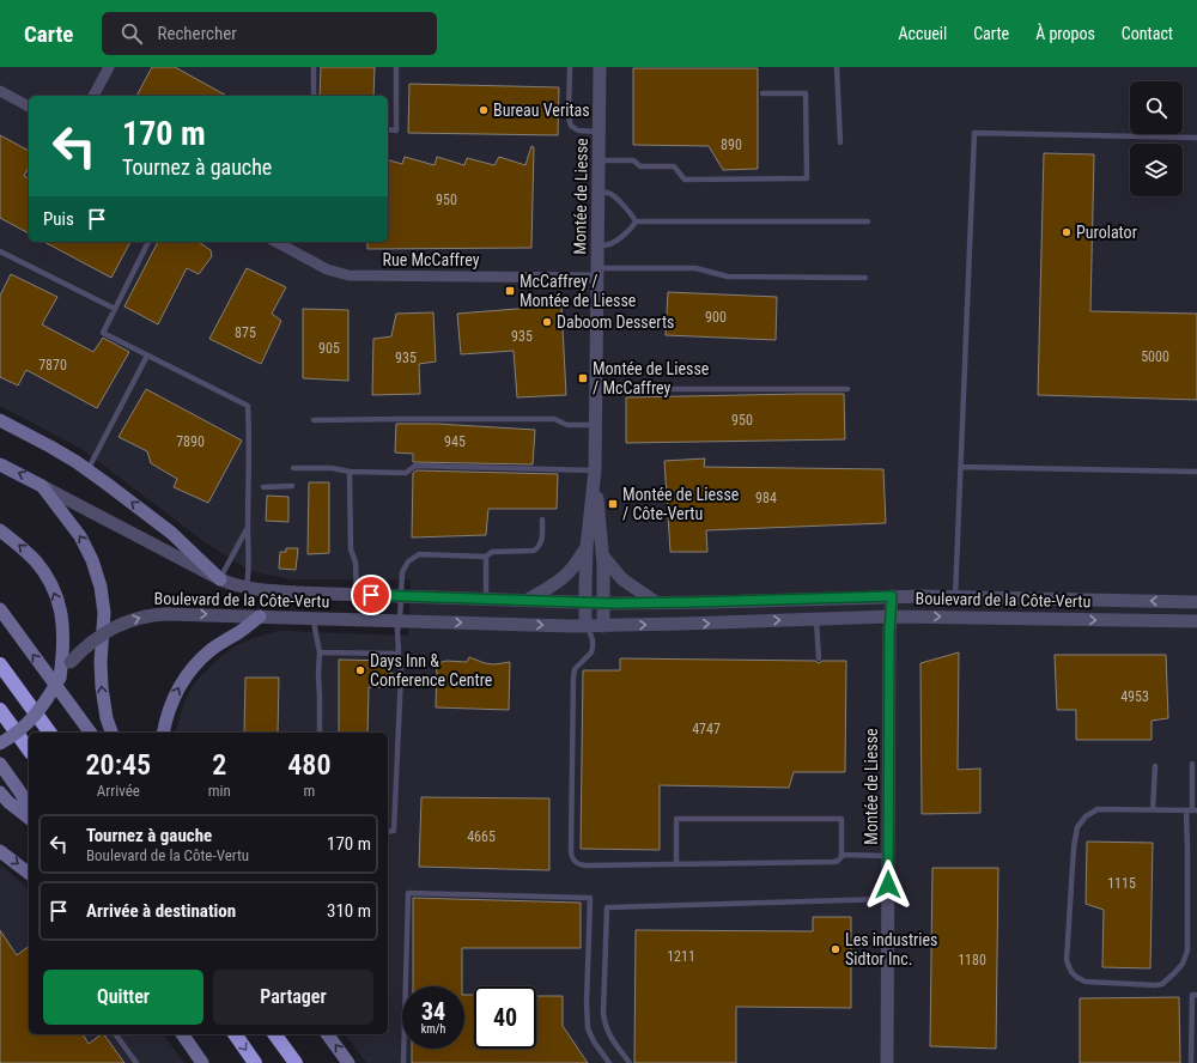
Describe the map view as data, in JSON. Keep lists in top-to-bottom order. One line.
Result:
{"streets":{"main road":["Boulevard de la Côte-Vertu"],"street":["Montée de Liesse","Rue McCaffrey"]},"crossings":[["Montée de Liesse","Rue McCaffrey"],["Montée de Liesse","Boulevard de la Côte-Vertu"]],"places":{"other":["Bureau Veritas","Purolator","Daboom Desserts","Days Inn & Conference Centre","Les industries Sidtor Inc."],"transit":["McCaffrey / Montée de Liesse","Montée de Liesse / McCaffrey","Montée de Liesse / Côte-Vertu"]},"house_numbers":["890","950","900","875","935","905","5000","935","7870","950","7890","945","984","4953","4747","4665","1115","1211","1180"],"page":{"header":"Carte","search":"Rechercher","nav":["Accueil","Carte","À propos","Contact"],"turn":["170 m","Tournez à gauche"],"then":"Puis","eta":["20:45","Arrivée","2","min","480","m"],"list":[{"name":"Tournez à gauche","note":"Boulevard de la Côte-Vertu","value":"170 m"},{"name":"Arrivée à destination","value":"310 m"}],"buttons":["Quitter","Partager"],"speed":"34 km/h","limit":"40"}}
